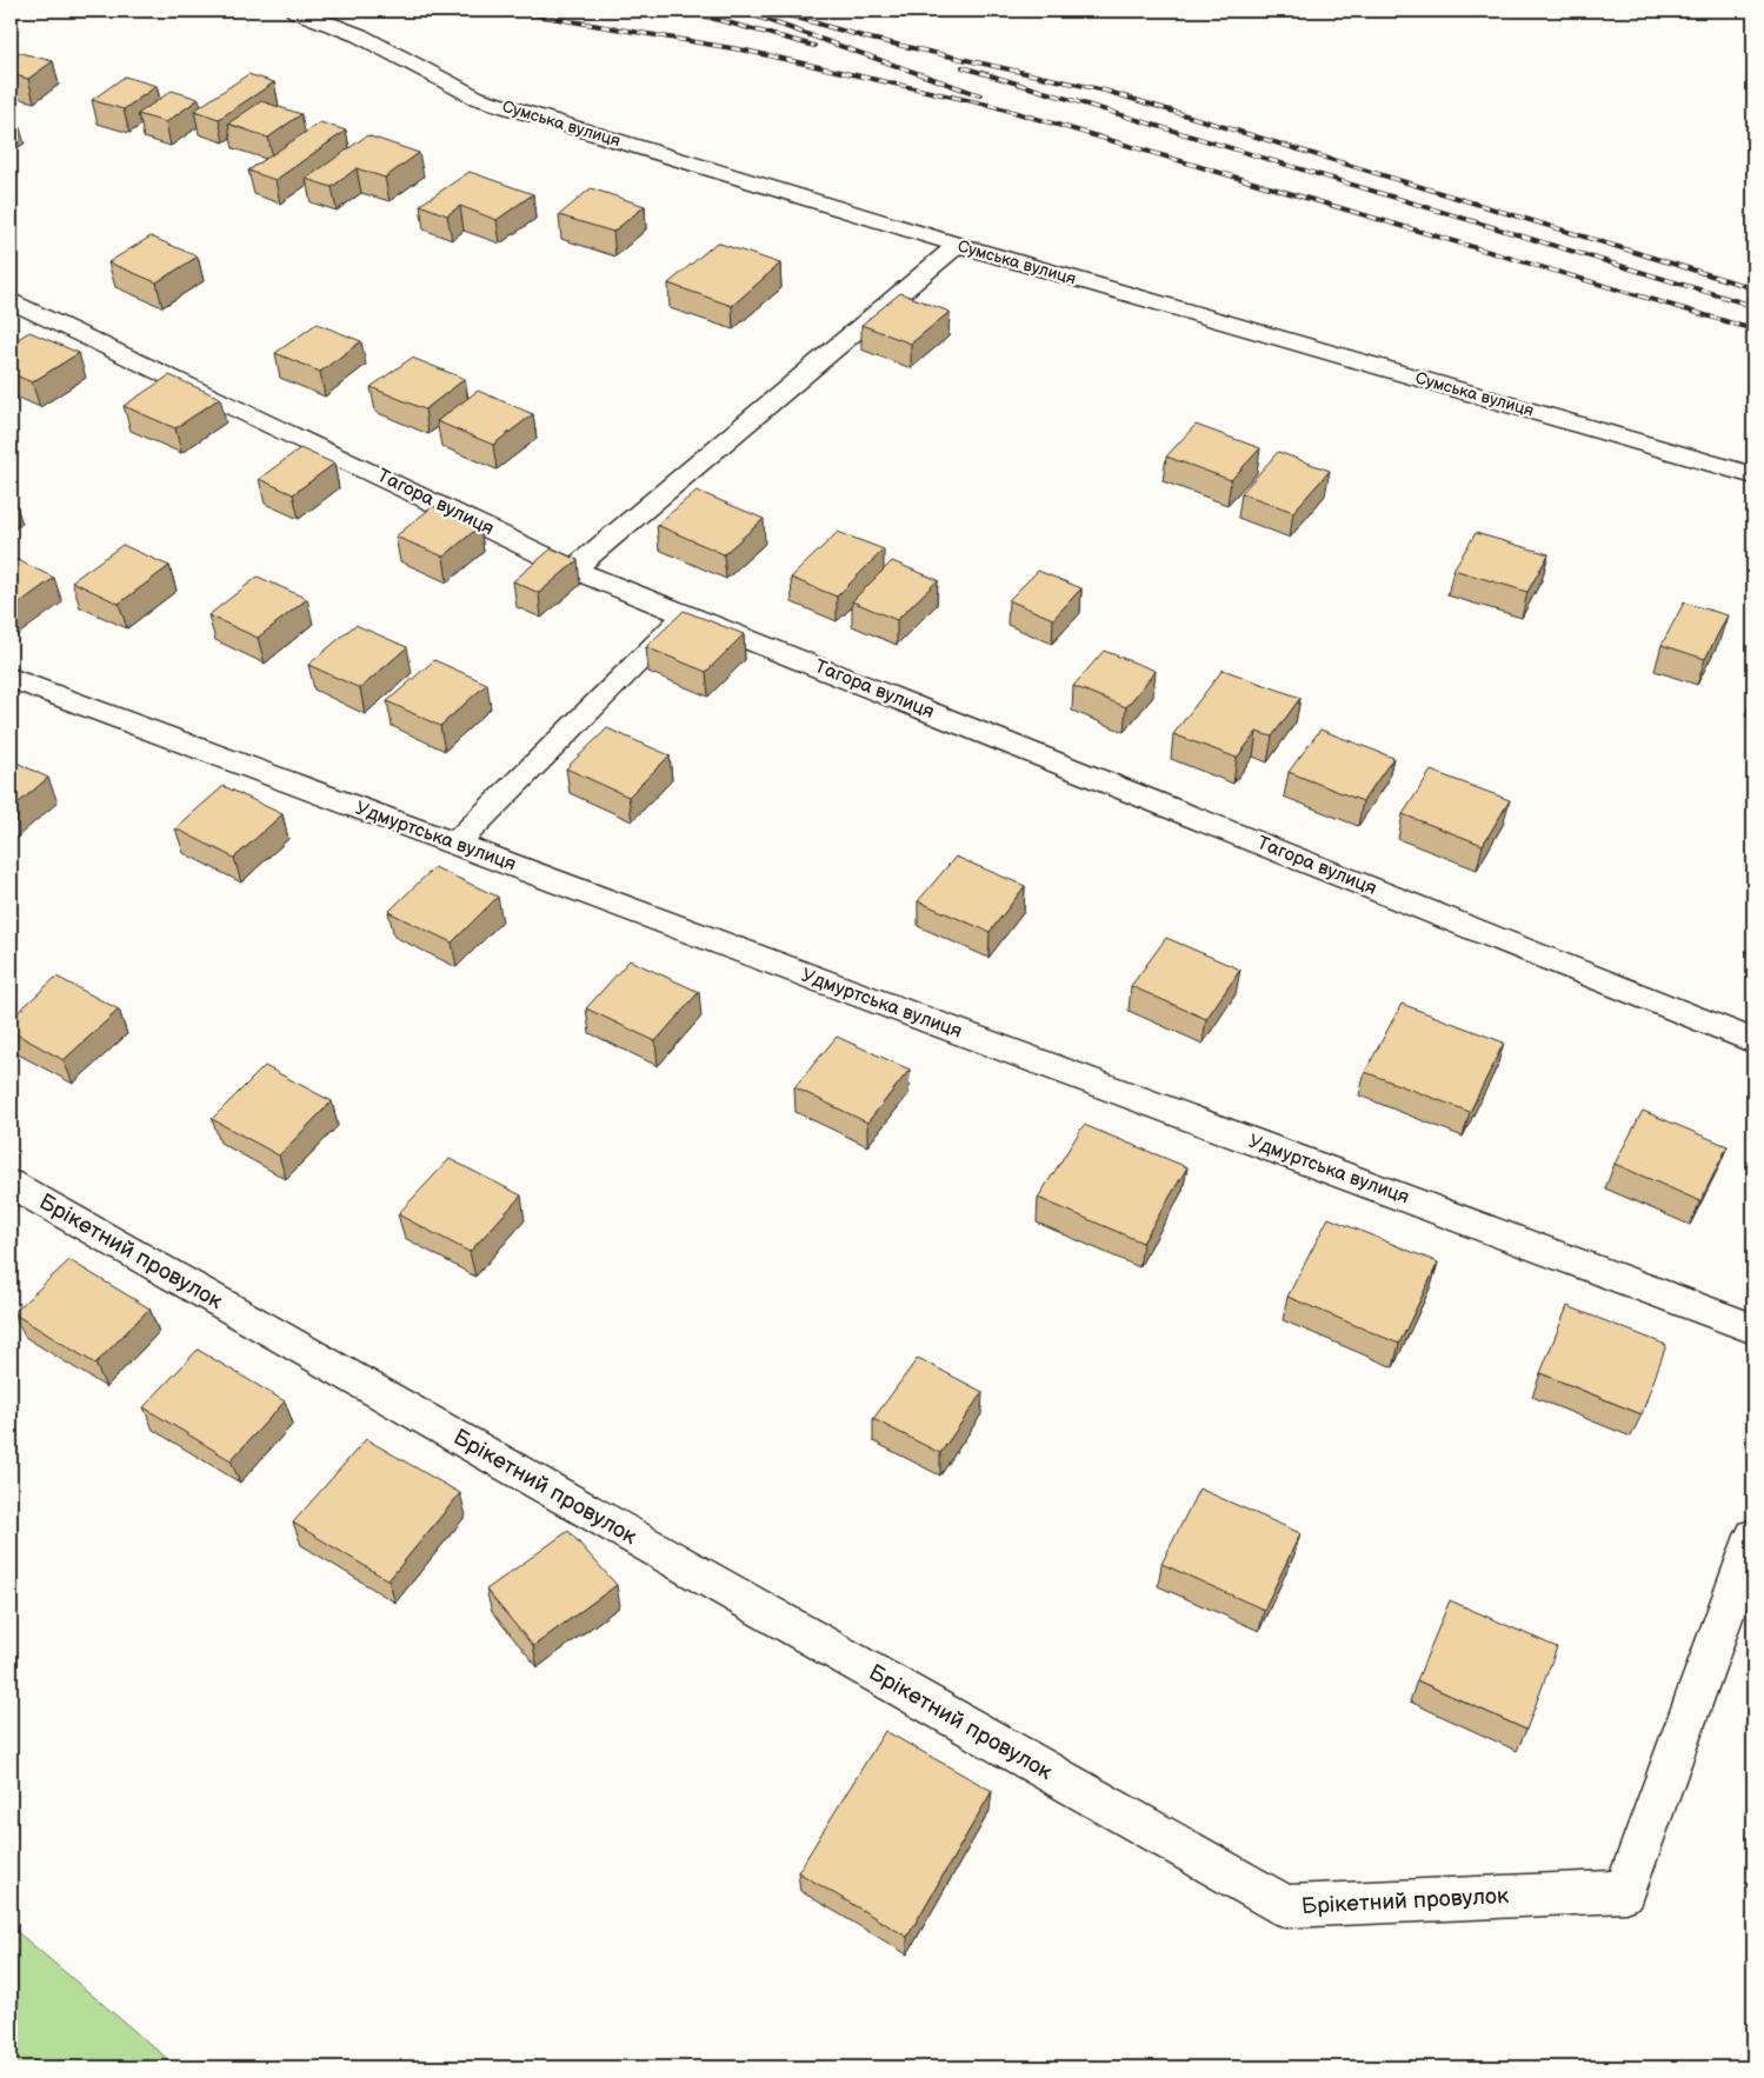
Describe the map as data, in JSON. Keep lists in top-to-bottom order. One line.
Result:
{"streets":{"street":["Сумська вулиця","Тагора вулиця","Удмуртська вулиця","Брiкетний провулок"]}}
